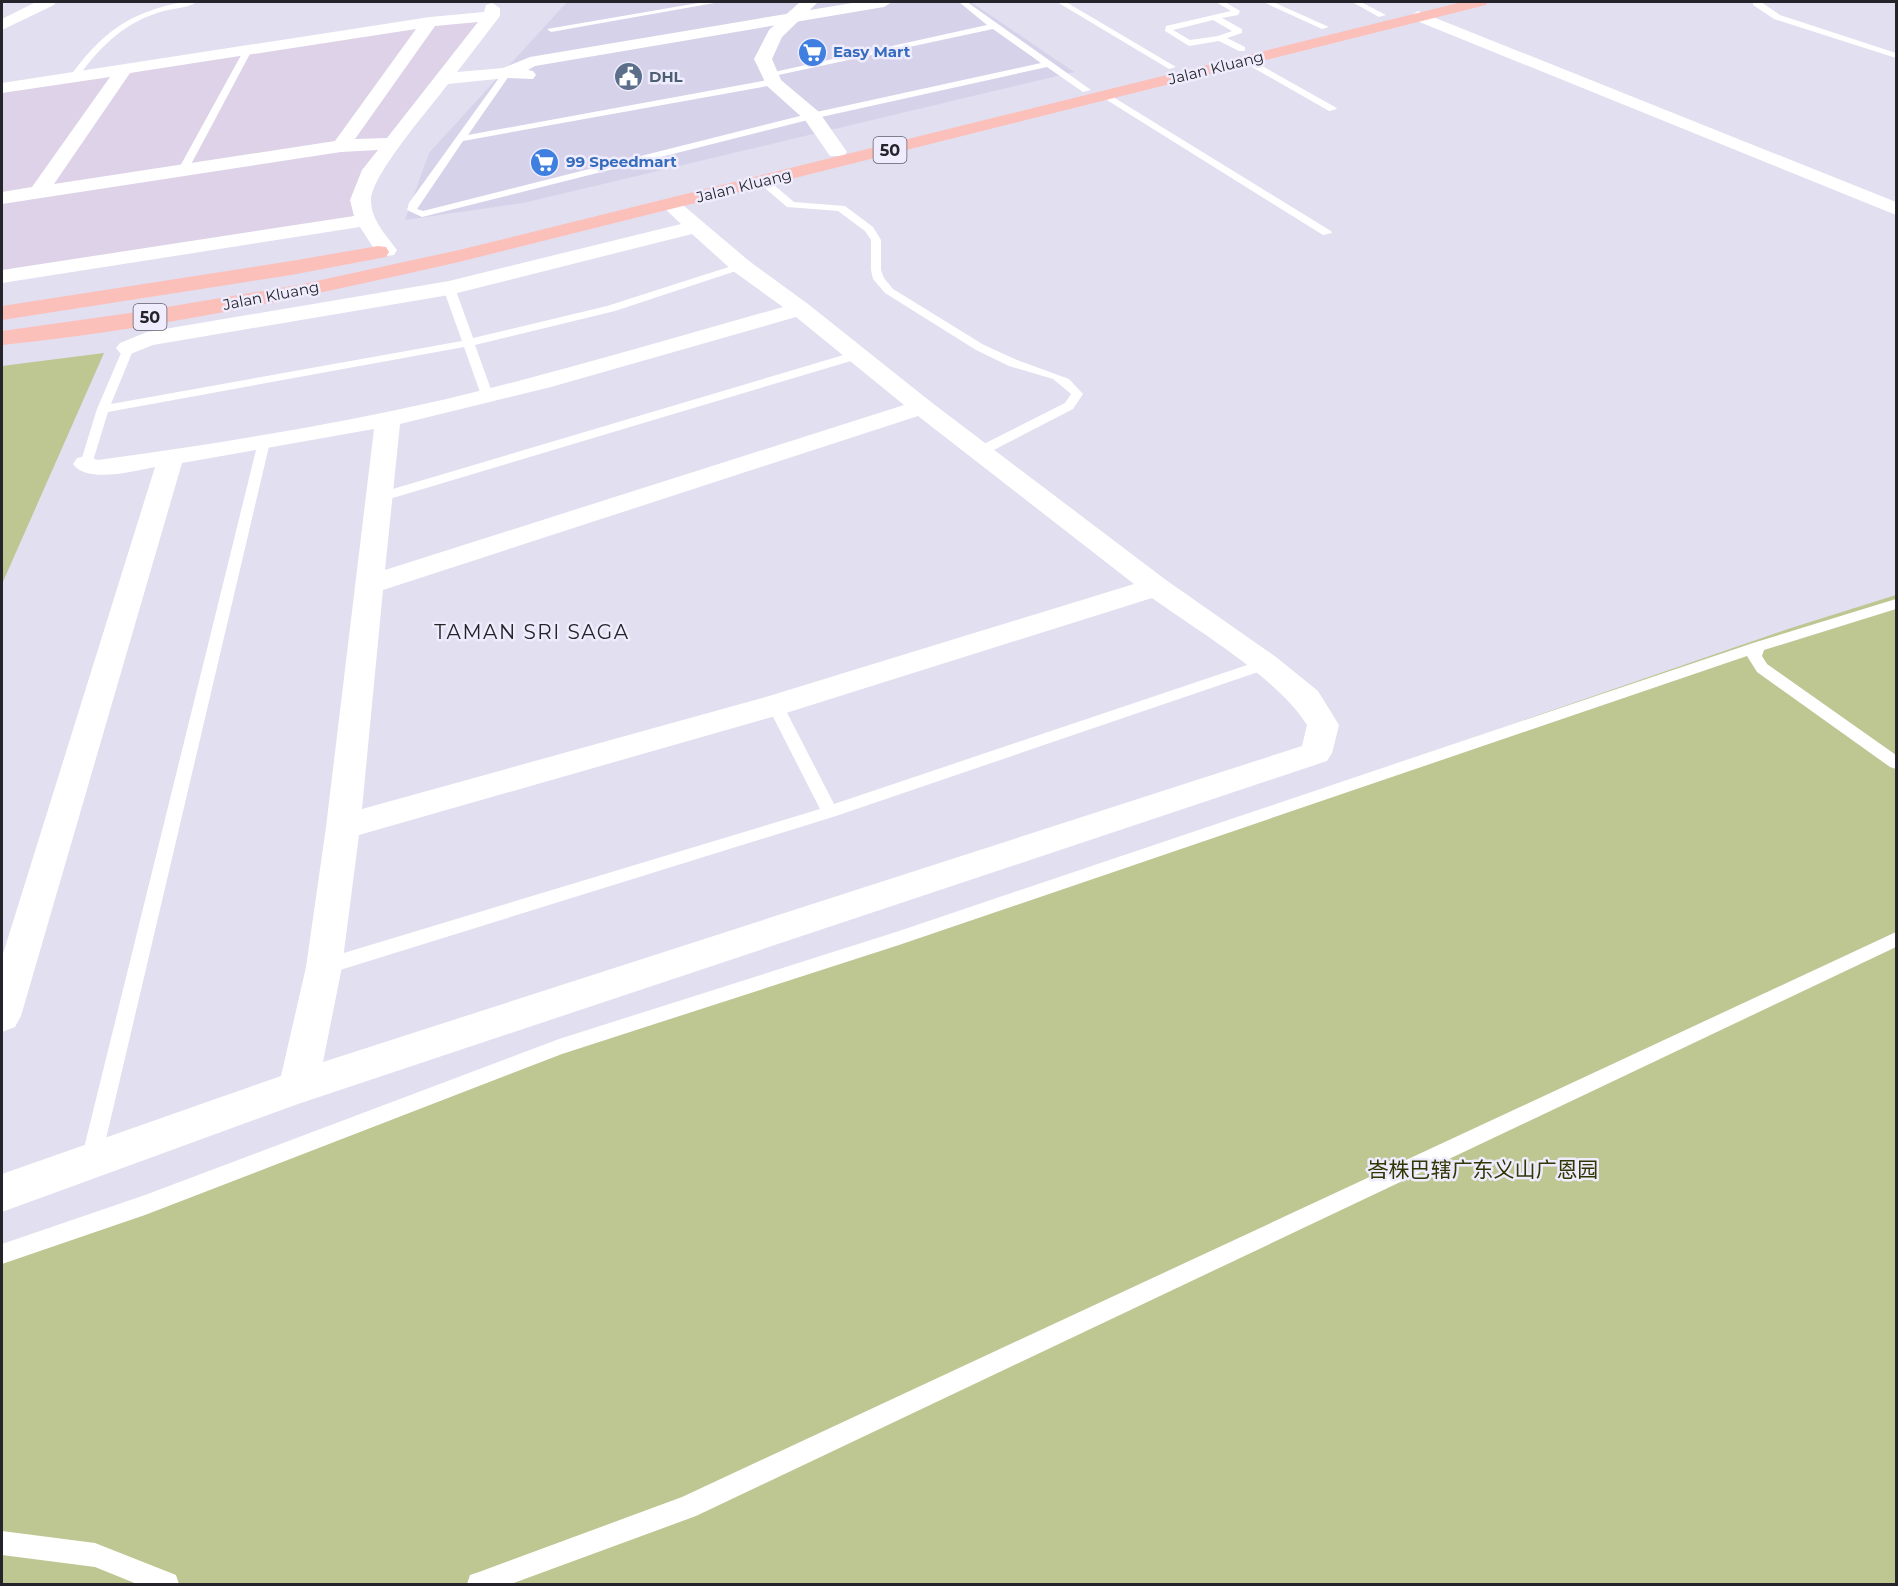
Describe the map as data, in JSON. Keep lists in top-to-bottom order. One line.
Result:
{"streets":{"highway":["Jalan Kluang","50"]},"districts":["TAMAN SRI SAGA"],"parks":["峇株巴辖广东义山广恩园"],"places":{"supermarket":["Easy Mart","99 Speedmart"],"public building":["DHL"]}}
